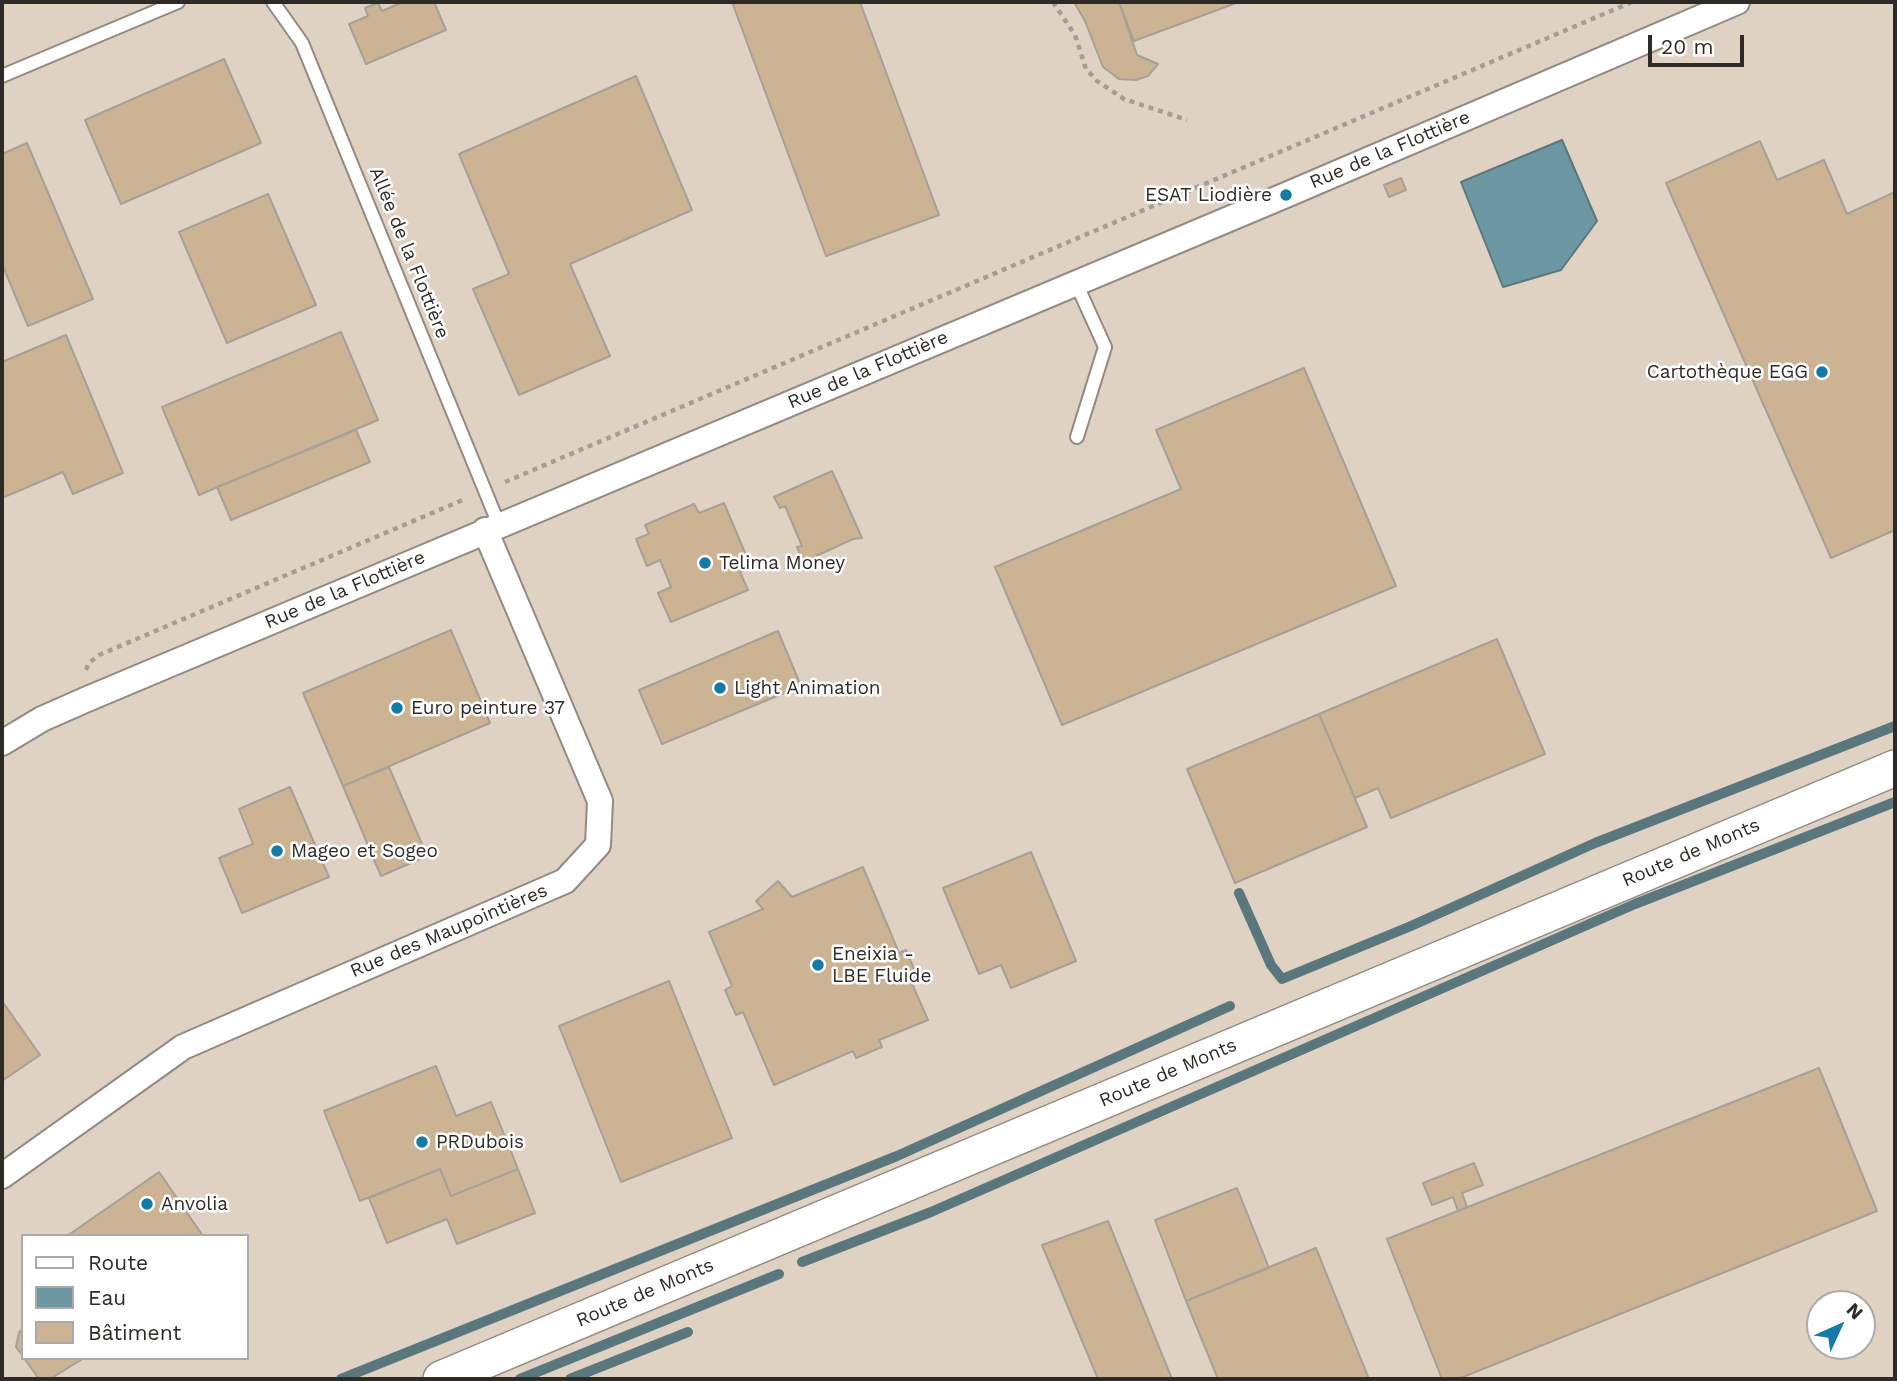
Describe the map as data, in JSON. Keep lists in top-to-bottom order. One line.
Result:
{"streets":{"main road":["Route de Monts"],"street":["Rue de la Flottière","Rue des Maupointières"],"lane":["Allée de la Flottière"]},"crossings":[["Rue de la Flottière","Allée de la Flottière"],["Rue de la Flottière","Rue des Maupointières"],["Allée de la Flottière","Rue des Maupointières"]],"places":["ESAT Liodière","Cartothèque EGG","Telima Money","Light Animation","Euro peinture 37","Mageo et Sogeo","Eneixia - LBE Fluide","PRDubois","Anvolia"],"legend":["Route","Eau","Bâtiment"],"scale_bar":"20 m","north":"top right"}
